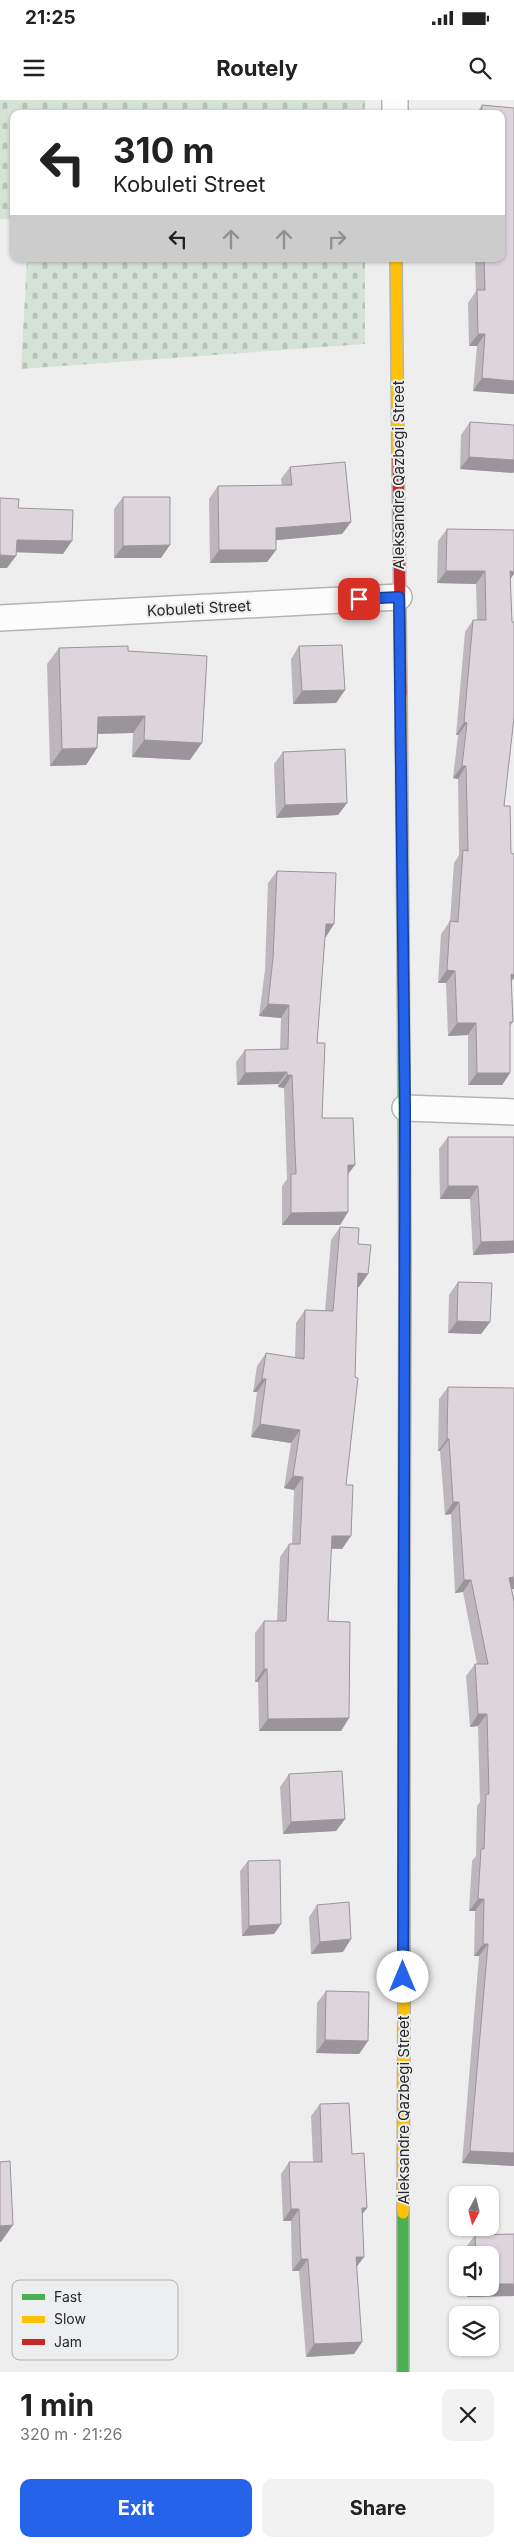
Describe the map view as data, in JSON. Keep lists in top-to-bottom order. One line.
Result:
{"streets":{"street":["Aleksandre Qazbegi Street","Kobuleti Street"]},"crossings":[["Aleksandre Qazbegi Street","Kobuleti Street"]],"legend":["Fast","Slow","Jam"],"north":"bottom","page":{"status":"21:25","header":"Routely","turn":["310 m","Kobuleti Street"],"heading":["1 min","320 m · 21:26"],"buttons":["Exit","Share"]}}
